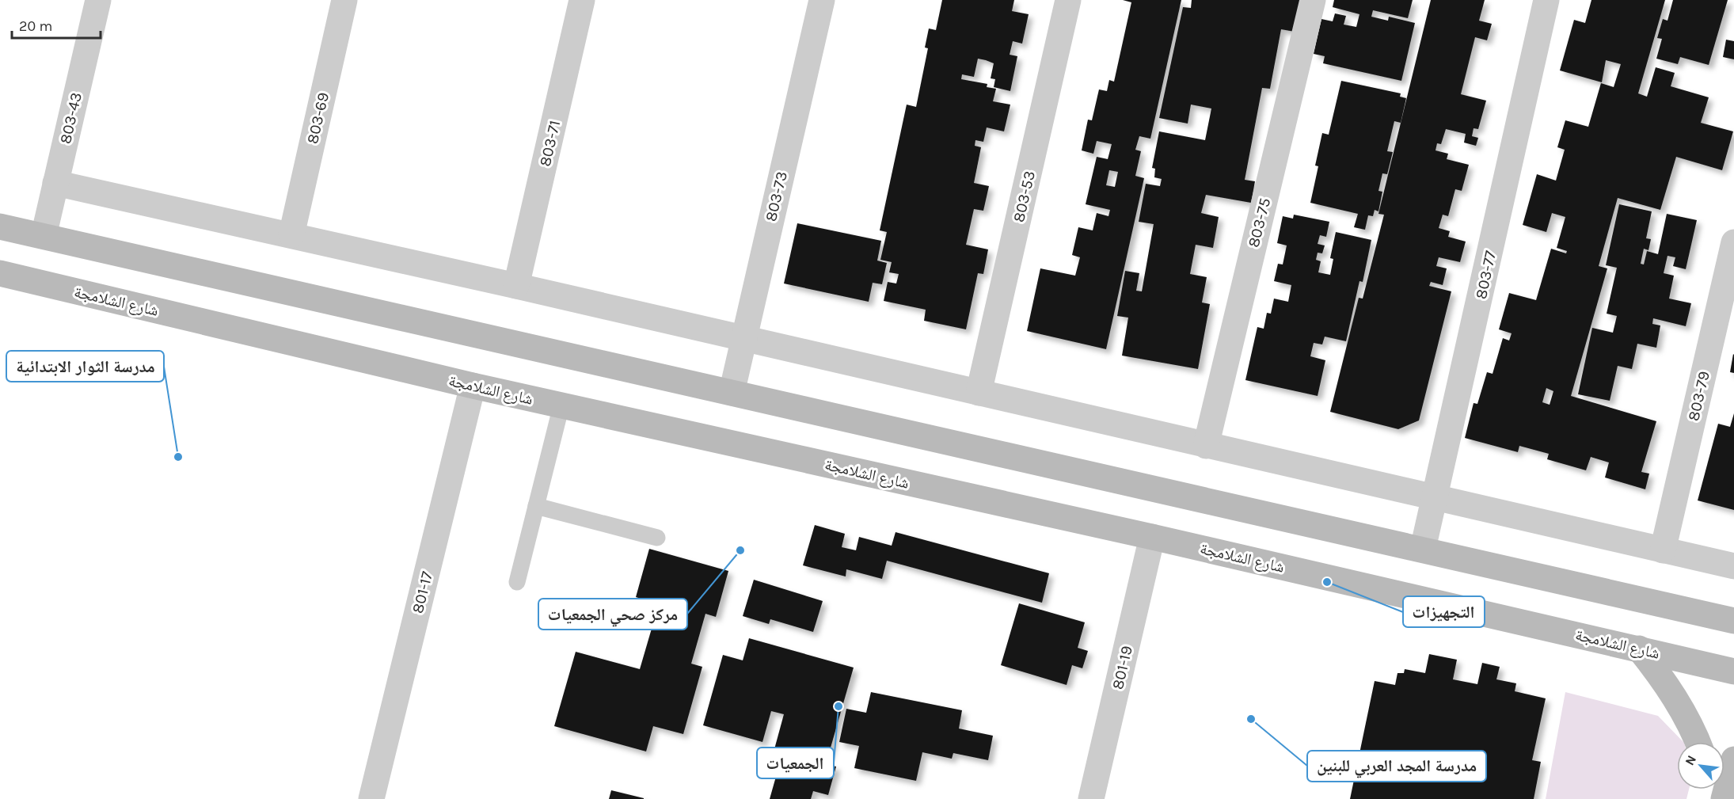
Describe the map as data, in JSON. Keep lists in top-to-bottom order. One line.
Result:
{"streets":{"street":["803-43","803-69","803-71","803-73","803-53","803-75","803-77","شارع الشلامجة","803-79","801-17","801-19"]},"crossings":[["شارع الشلامجة","801-17"],["شارع الشلامجة","801-19"]],"places":["مدرسة الثوار الابتدائية","مركز صحي الجمعيات","التجهيزات","الجمعيات","مدرسة المجد العربي للبنين"],"scale_bar":"20 m","north":"top left"}
